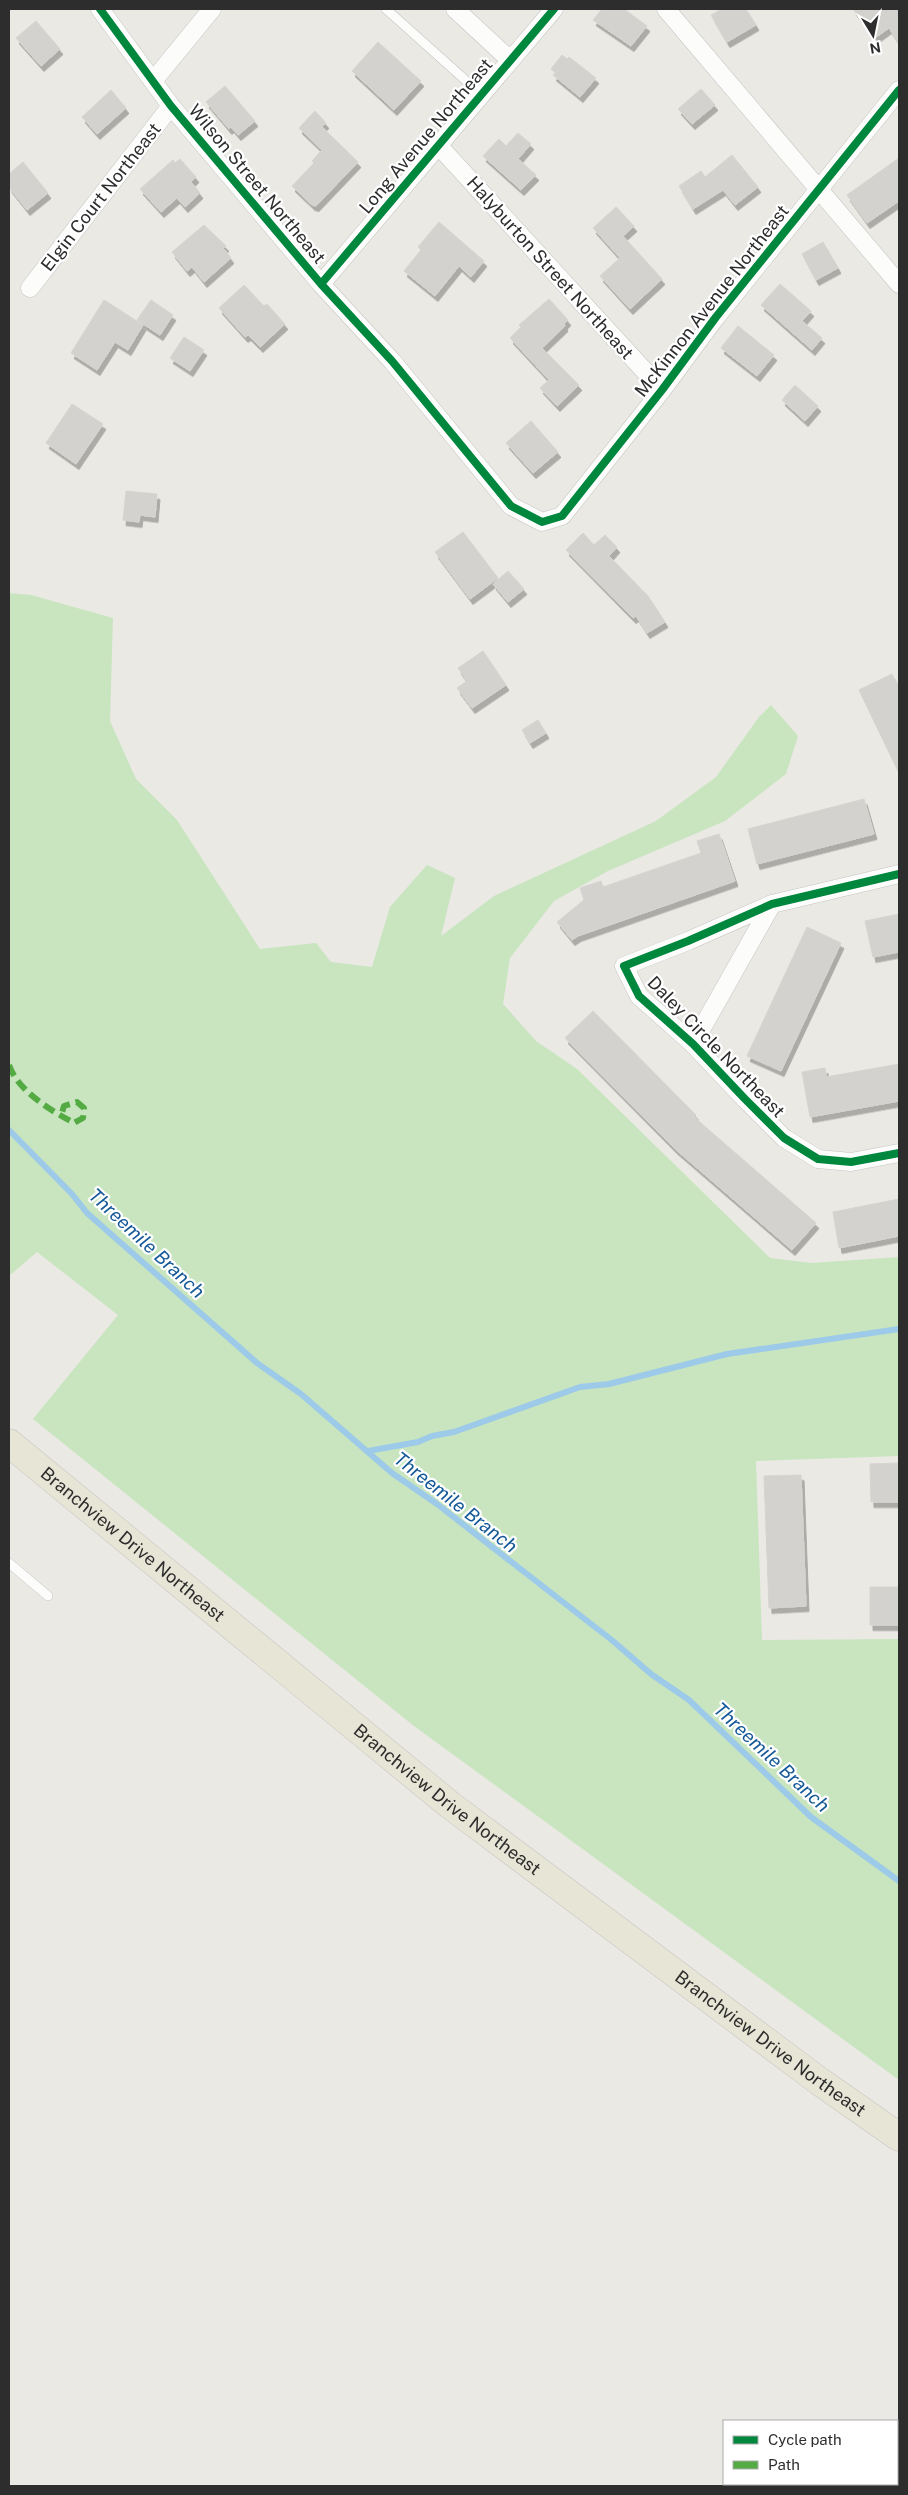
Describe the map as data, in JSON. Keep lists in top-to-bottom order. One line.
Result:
{"streets":{"main road":["Branchview Drive Northeast"],"street":["Long Avenue Northeast","Wilson Street Northeast","Elgin Court Northeast","Halyburton Street Northeast","McKinnon Avenue Northeast","Daley Circle Northeast"]},"crossings":[["Long Avenue Northeast","Wilson Street Northeast"],["Long Avenue Northeast","Halyburton Street Northeast"],["Wilson Street Northeast","Elgin Court Northeast"],["Wilson Street Northeast","McKinnon Avenue Northeast"],["Halyburton Street Northeast","McKinnon Avenue Northeast"]],"water":["Threemile Branch"],"legend":["Cycle path","Path"],"north":"bottom"}
